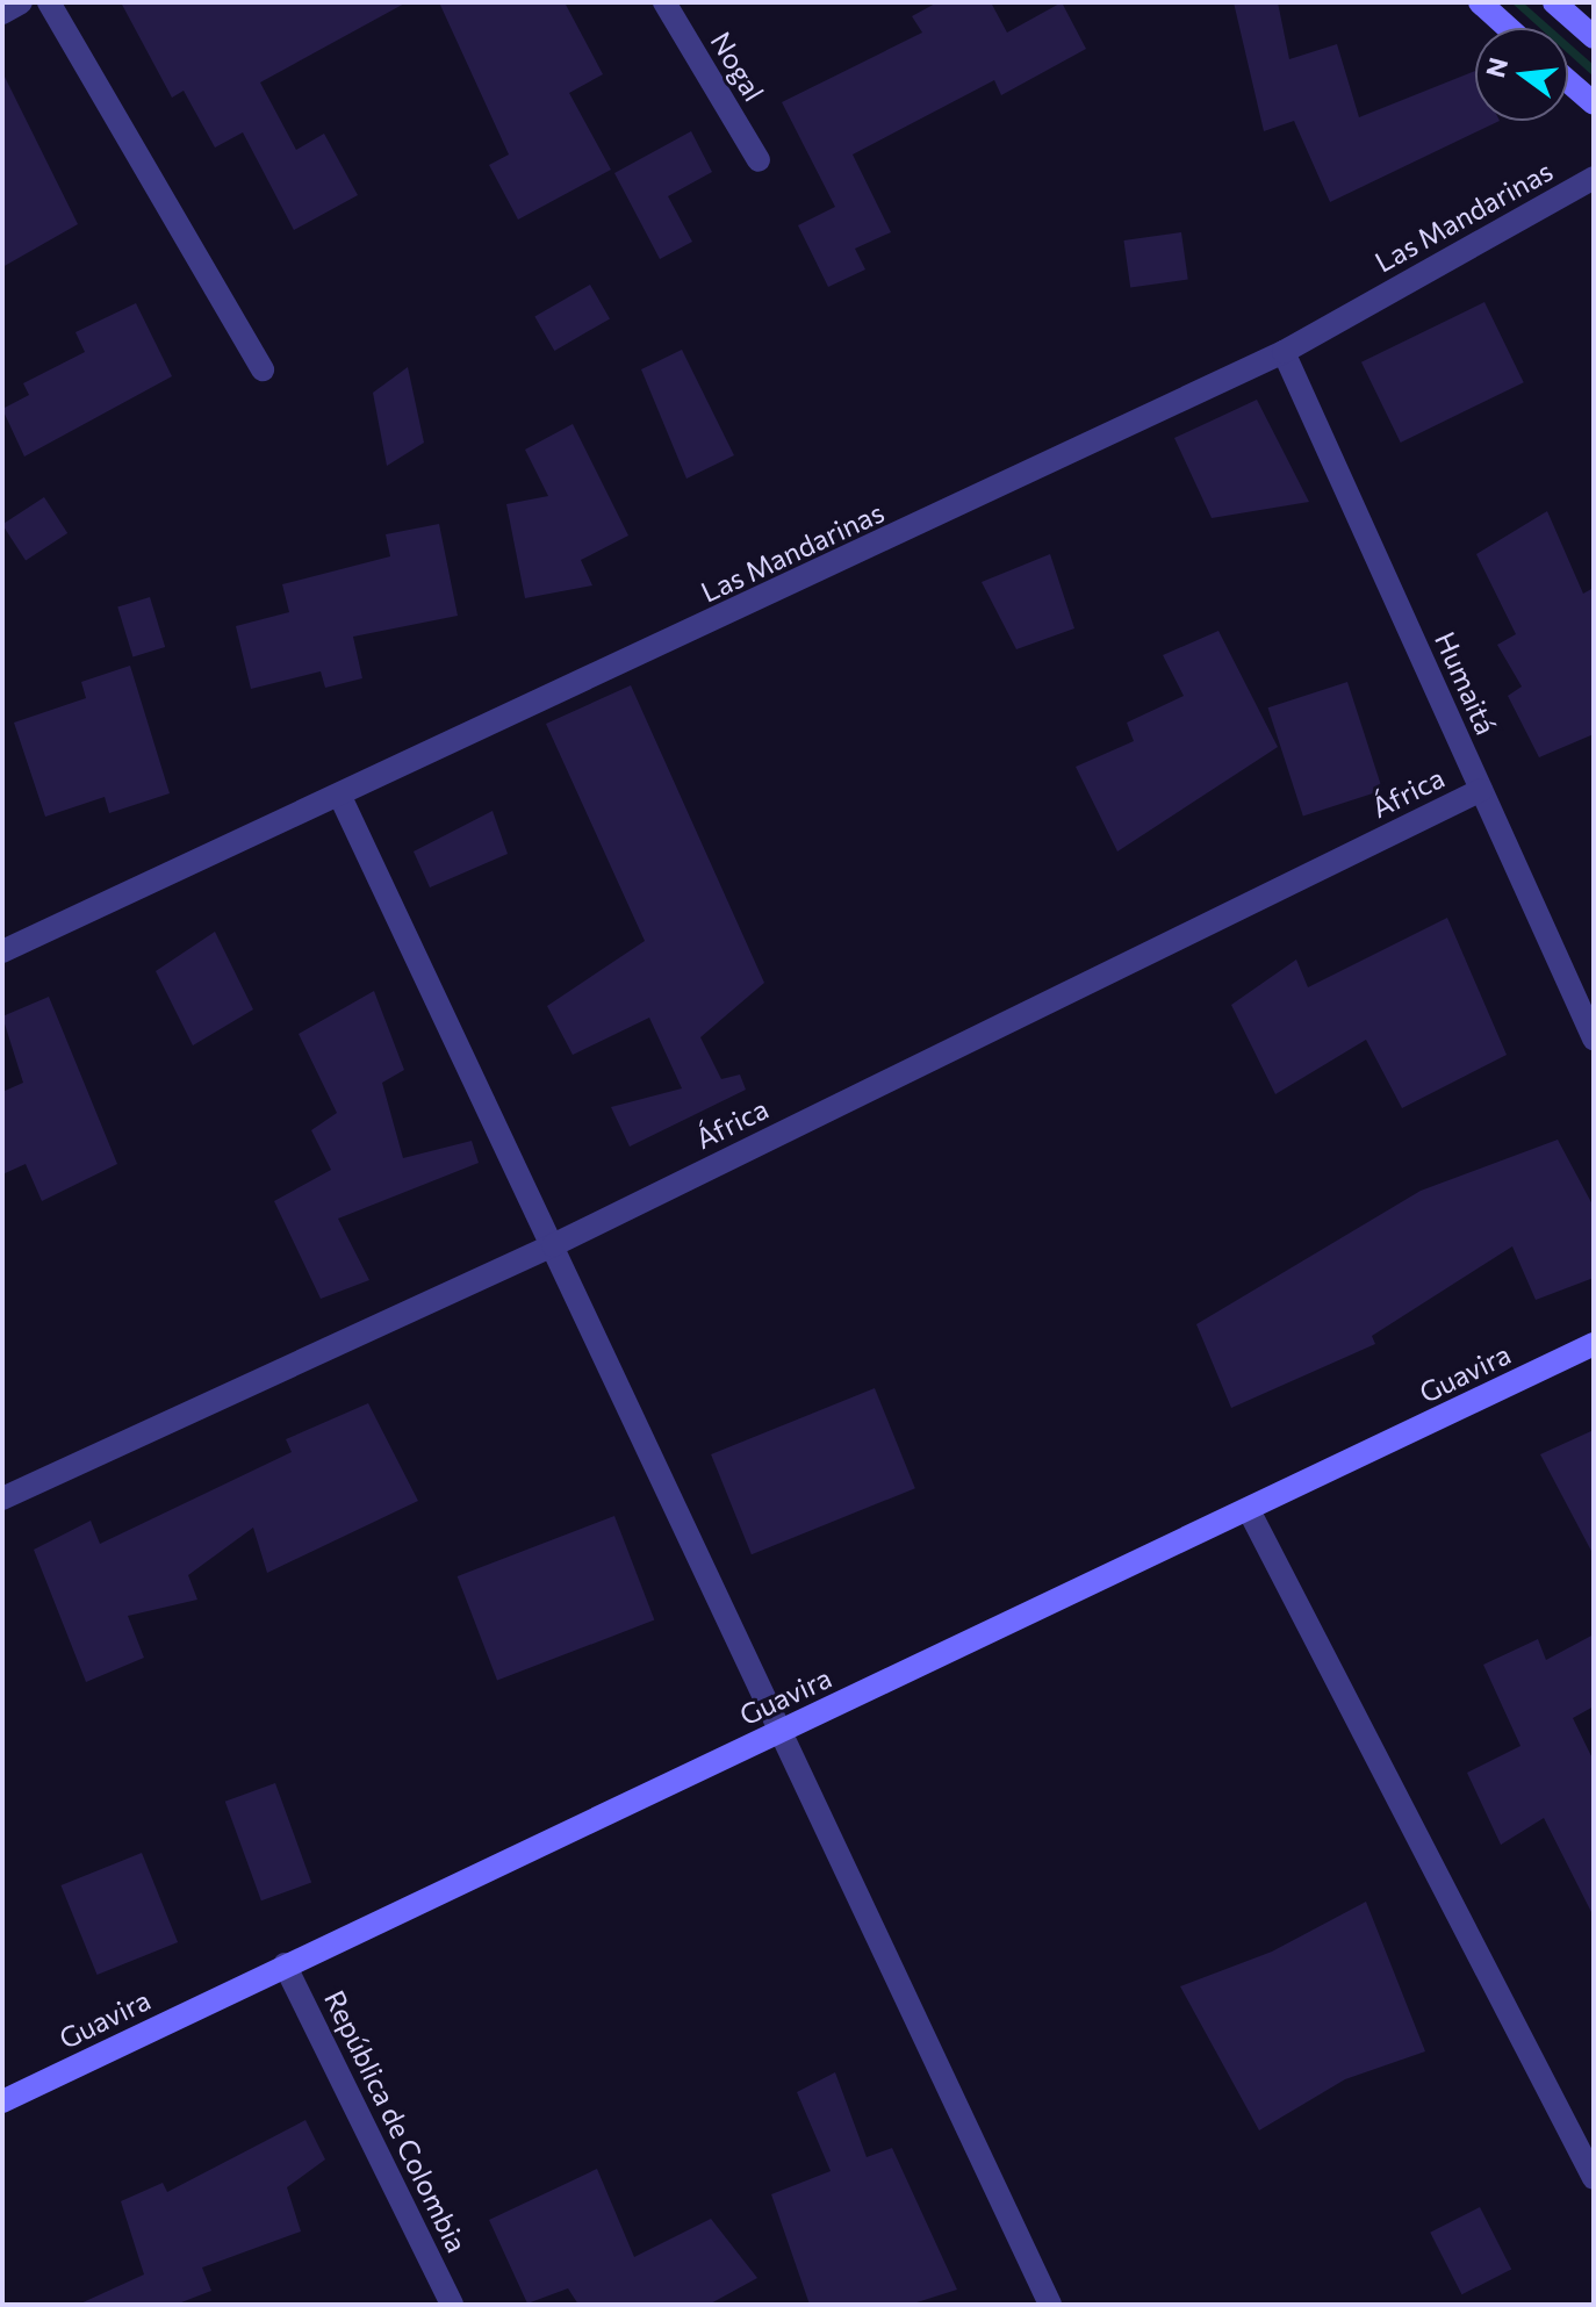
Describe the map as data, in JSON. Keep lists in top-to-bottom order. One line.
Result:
{"streets":{"street":["Nogal","Las Mandarinas","Humaitá","África","Guavira","República de Colombia"]},"crossings":[["Las Mandarinas","Humaitá"],["Humaitá","África"],["Guavira","República de Colombia"]],"north":"left"}
